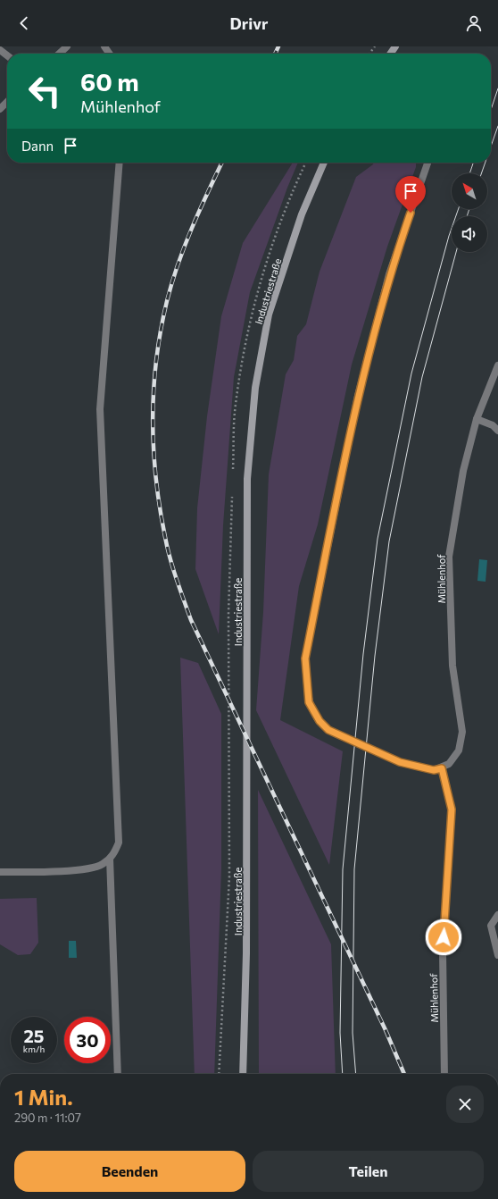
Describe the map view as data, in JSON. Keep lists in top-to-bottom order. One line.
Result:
{"streets":{"main road":["Industriestraße"],"street":["Mühlenhof"]},"north":"top left","page":{"header":"Drivr","turn":["60 m","Mühlenhof"],"then":"Dann","speed":"25 km/h","limit":"30","heading":["1 Min.","290 m · 11:07"],"buttons":["Beenden","Teilen"]}}
